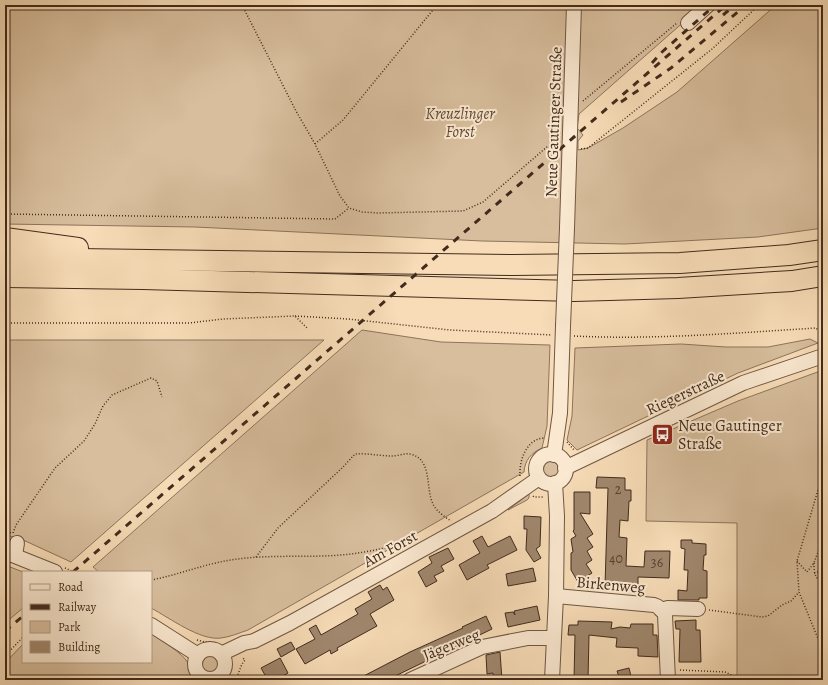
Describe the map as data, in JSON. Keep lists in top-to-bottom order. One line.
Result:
{"streets":{"street":["Neue Gautinger Straße","Riegerstraße","Am Forst","Birkenweg","Jägerweg"]},"crossings":[["Neue Gautinger Straße","Riegerstraße"],["Neue Gautinger Straße","Am Forst"],["Riegerstraße","Am Forst"]],"parks":["Kreuzlinger Forst"],"places":{"bus stop":["Neue Gautinger Straße"]},"house_numbers":["2","40","36"],"legend":["Road","Railway","Park","Building"]}
